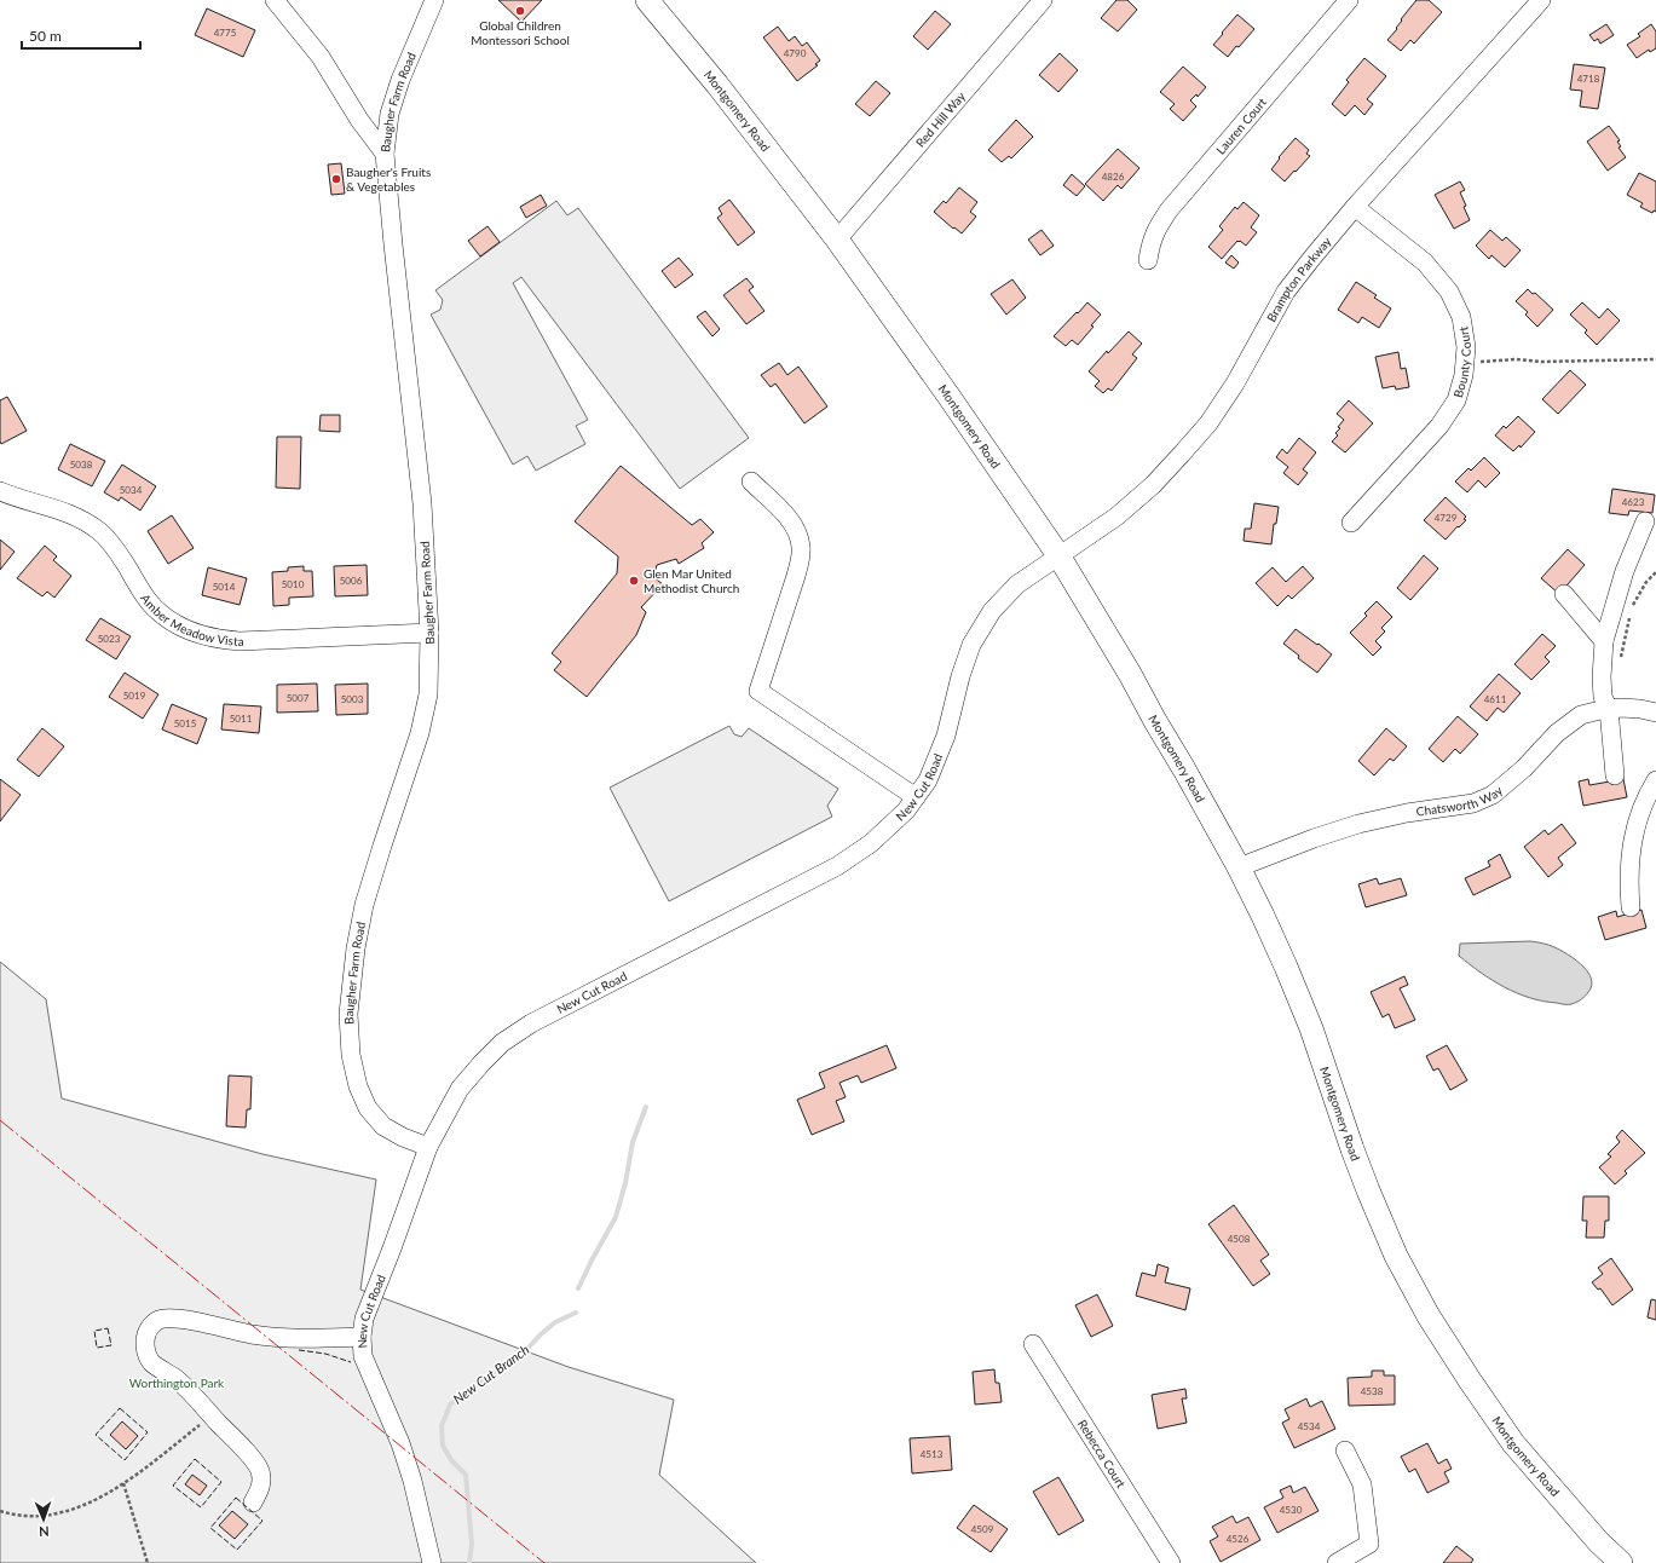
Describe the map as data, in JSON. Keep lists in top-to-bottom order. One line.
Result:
{"streets":{"main road":["Montgomery Road"],"street":["Baugher Farm Road","Red Hill Way","Lauren Court","Brampton Parkway","Bounty Court","Amber Meadow Vista","New Cut Road","Chatsworth Way","Rebecca Court"]},"crossings":[["Baugher Farm Road","Amber Meadow Vista"],["Baugher Farm Road","New Cut Road"],["Montgomery Road","Red Hill Way"],["Montgomery Road","Brampton Parkway"],["Montgomery Road","New Cut Road"],["Montgomery Road","Chatsworth Way"],["Brampton Parkway","Bounty Court"],["Brampton Parkway","New Cut Road"]],"water":["New Cut Branch"],"parks":["Worthington Park"],"places":["Global Children Montessori School","Baugher's Fruits & Vegetables","Glen Mar United Methodist Church"],"house_numbers":["4775","4790","4718","4826","5038","5034","4623","4729","5006","5010","5014","5023","5019","5007","5003","4611","5011","5015","4508","4538","4534","4513","4530","4509","4526"],"scale_bar":"50 m","north":"bottom"}
